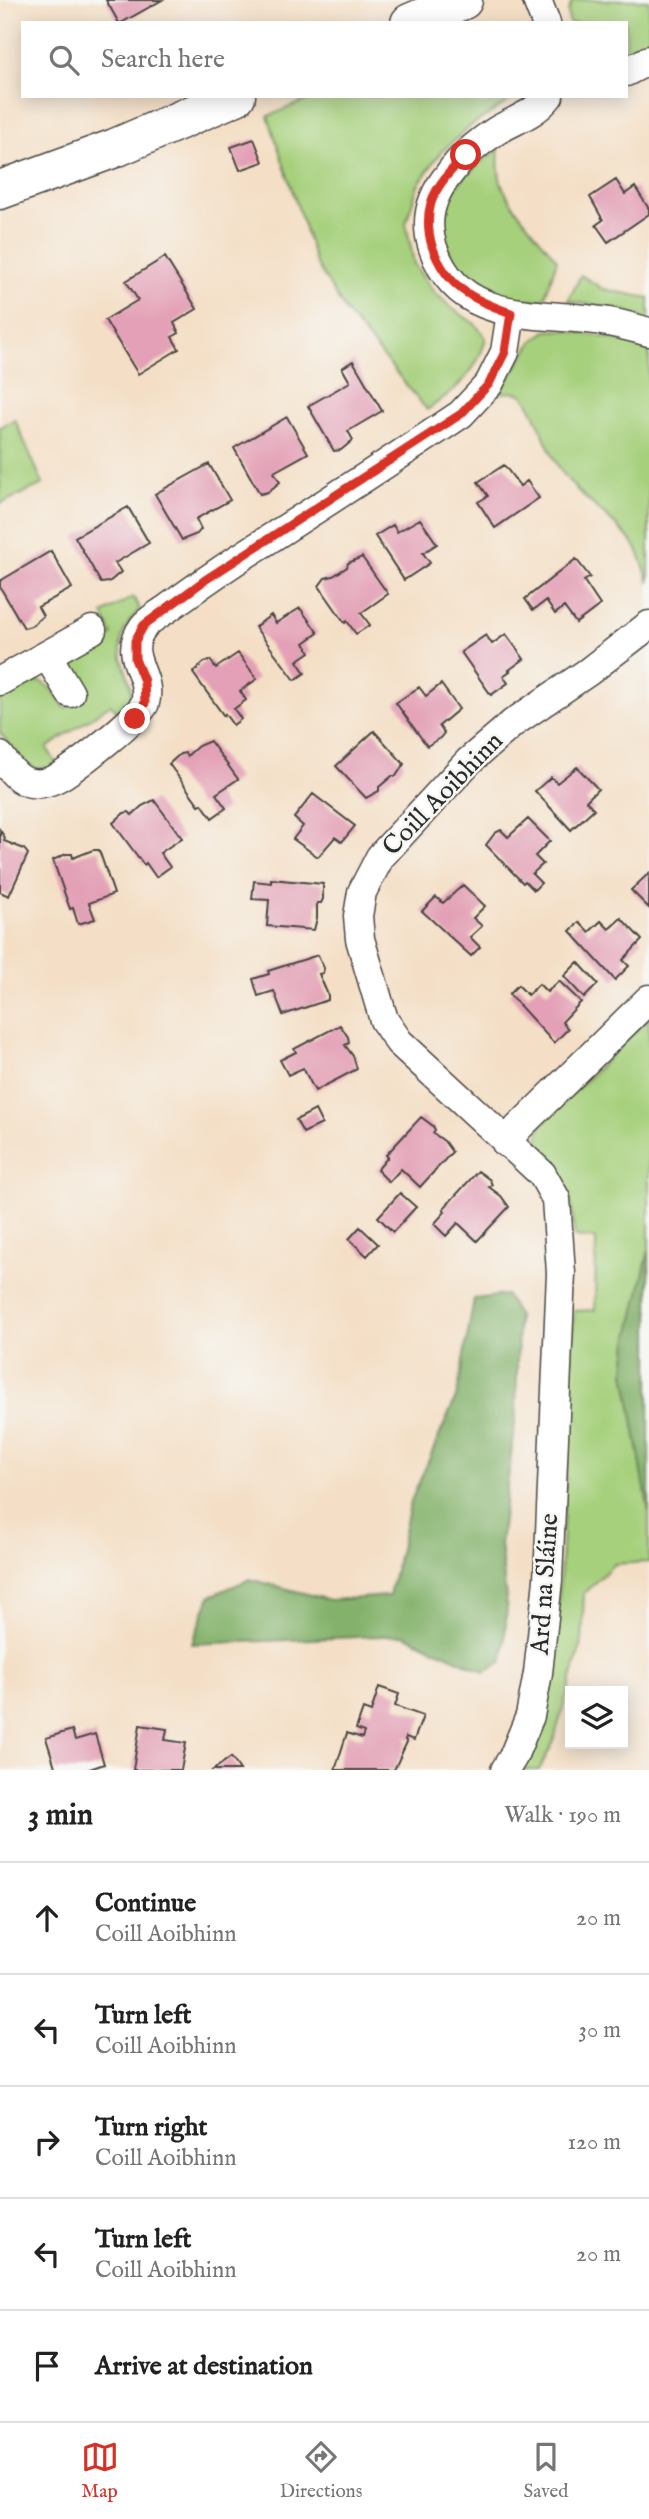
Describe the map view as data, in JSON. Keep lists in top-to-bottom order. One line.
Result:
{"streets":{"street":["Coill Aoibhinn","Ard na Sláine"]},"crossings":[["Coill Aoibhinn","Ard na Sláine"]],"page":{"search":"Search here","heading":["3 min","Walk · 190 m"],"list":[["Continue","Coill Aoibhinn","20 m"],["Turn left","Coill Aoibhinn","30 m"],["Turn right","Coill Aoibhinn","120 m"],["Turn left","Coill Aoibhinn","20 m"],"Arrive at destination"],"nav":["Map","Directions","Saved"]}}
